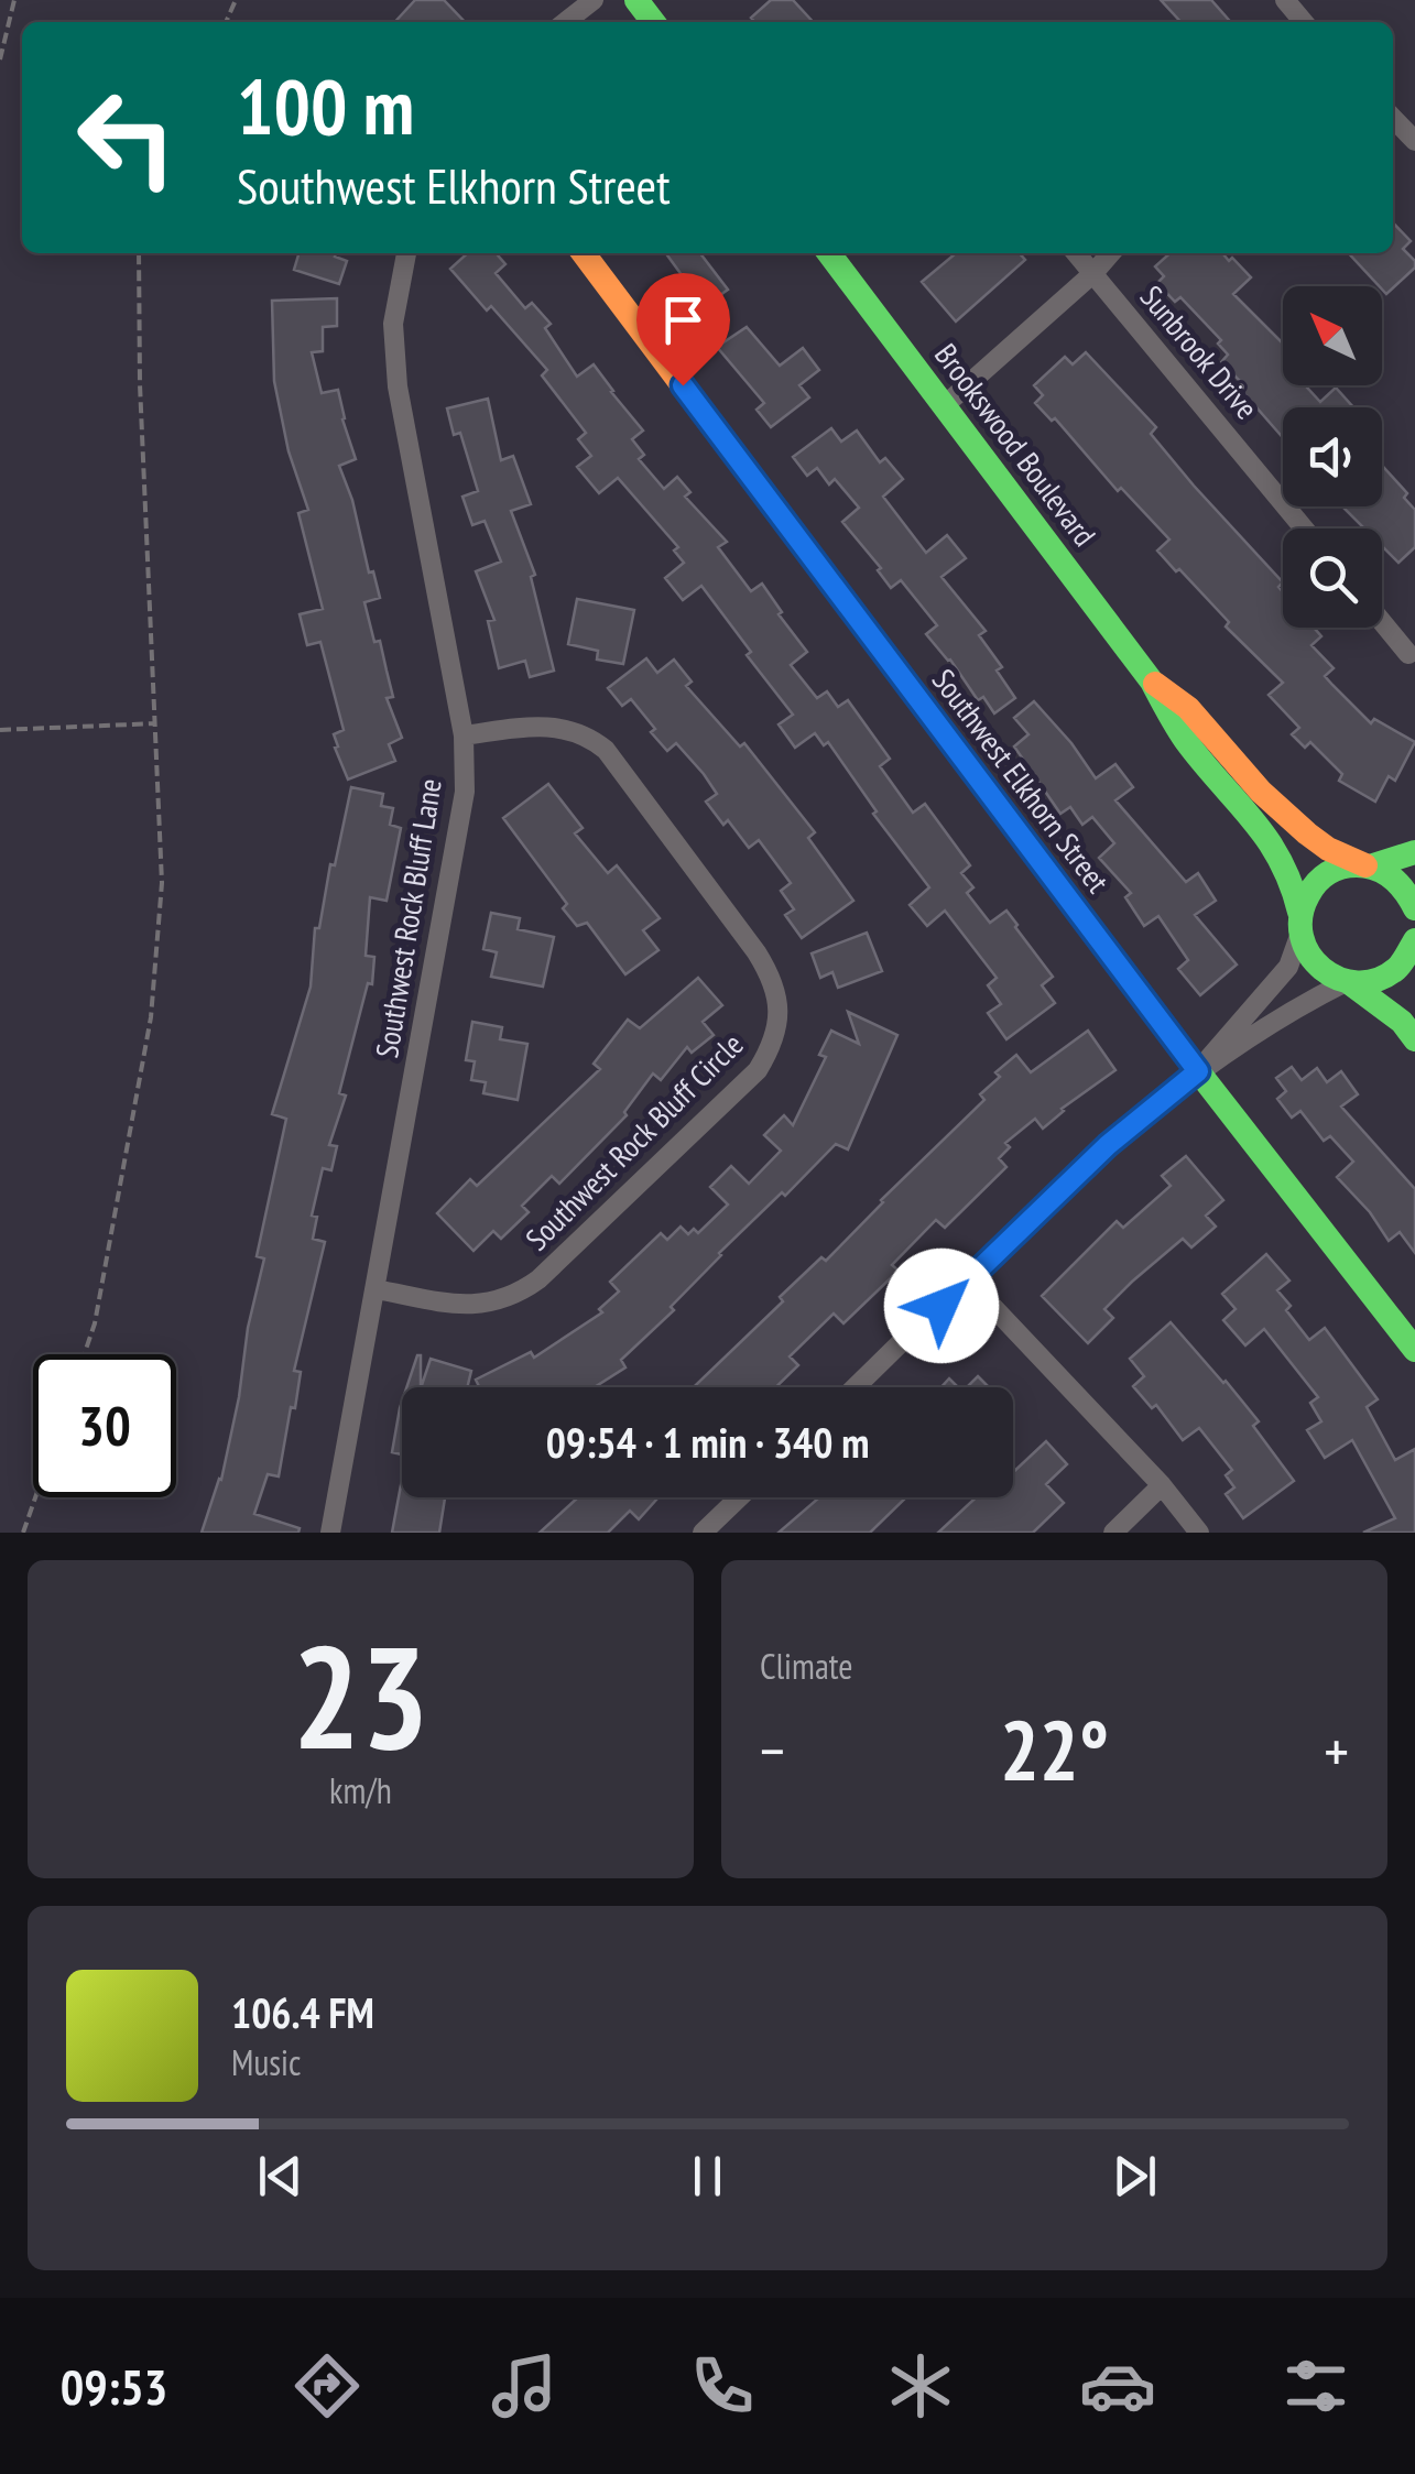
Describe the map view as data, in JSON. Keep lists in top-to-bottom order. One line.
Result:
{"streets":{"street":["Sunbrook Drive","Brookswood Boulevard","Southwest Elkhorn Street","Southwest Rock Bluff Lane","Southwest Rock Bluff Circle"]},"crossings":[["Southwest Rock Bluff Lane","Southwest Rock Bluff Circle"]],"north":"top left","page":{"turn":["100 m","Southwest Elkhorn Street"],"limit":"30","trip":"09:54 · 1 min · 340 m","tile":[["23","km/h"],"Climate"],"heat":["−","22°","+"],"song":["106.4 FM","Music"],"tabs":"09:53"}}
